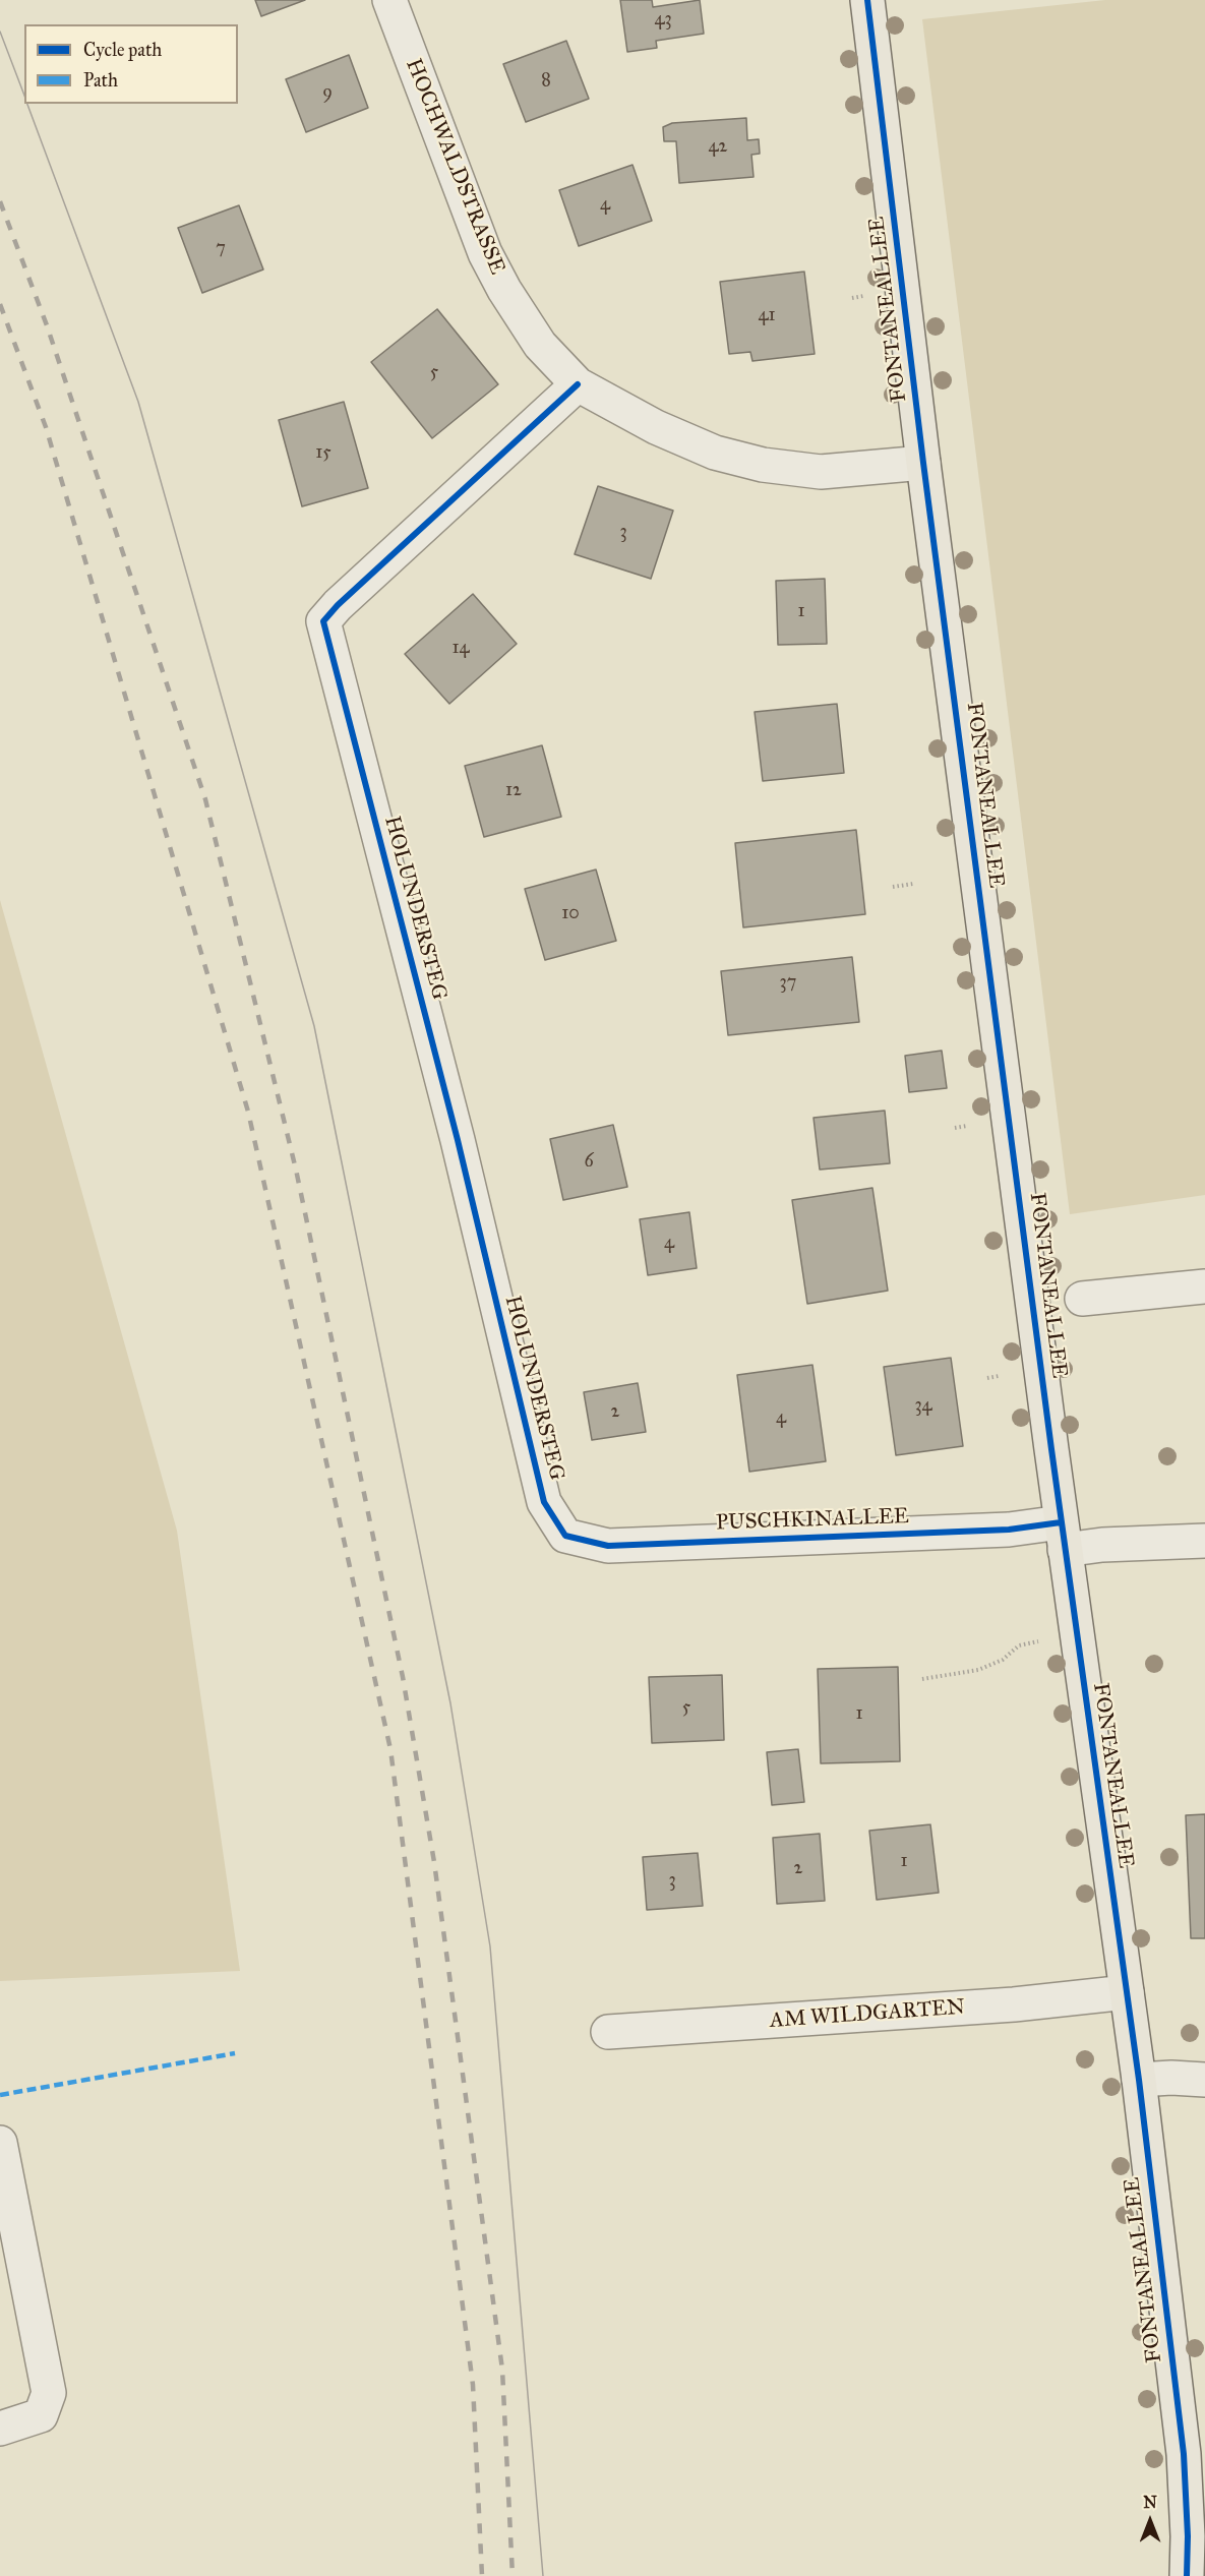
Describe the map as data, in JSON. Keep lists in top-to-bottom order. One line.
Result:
{"streets":{"main road":["FONTANEALLEE"],"street":["HOCHWALDSTRASSE","HOLUNDERSTEG","PUSCHKINALLEE","AM WILDGARTEN"]},"crossings":[["HOCHWALDSTRASSE","FONTANEALLEE"],["HOCHWALDSTRASSE","HOLUNDERSTEG"],["FONTANEALLEE","PUSCHKINALLEE"],["FONTANEALLEE","AM WILDGARTEN"],["HOLUNDERSTEG","PUSCHKINALLEE"]],"house_numbers":["43","8","9","42","4","7","41","5","15","3","1","14","12","10","37","6","4","34","2","4","5","1","1","2","3"],"legend":["Cycle path","Path"],"north":"top"}
